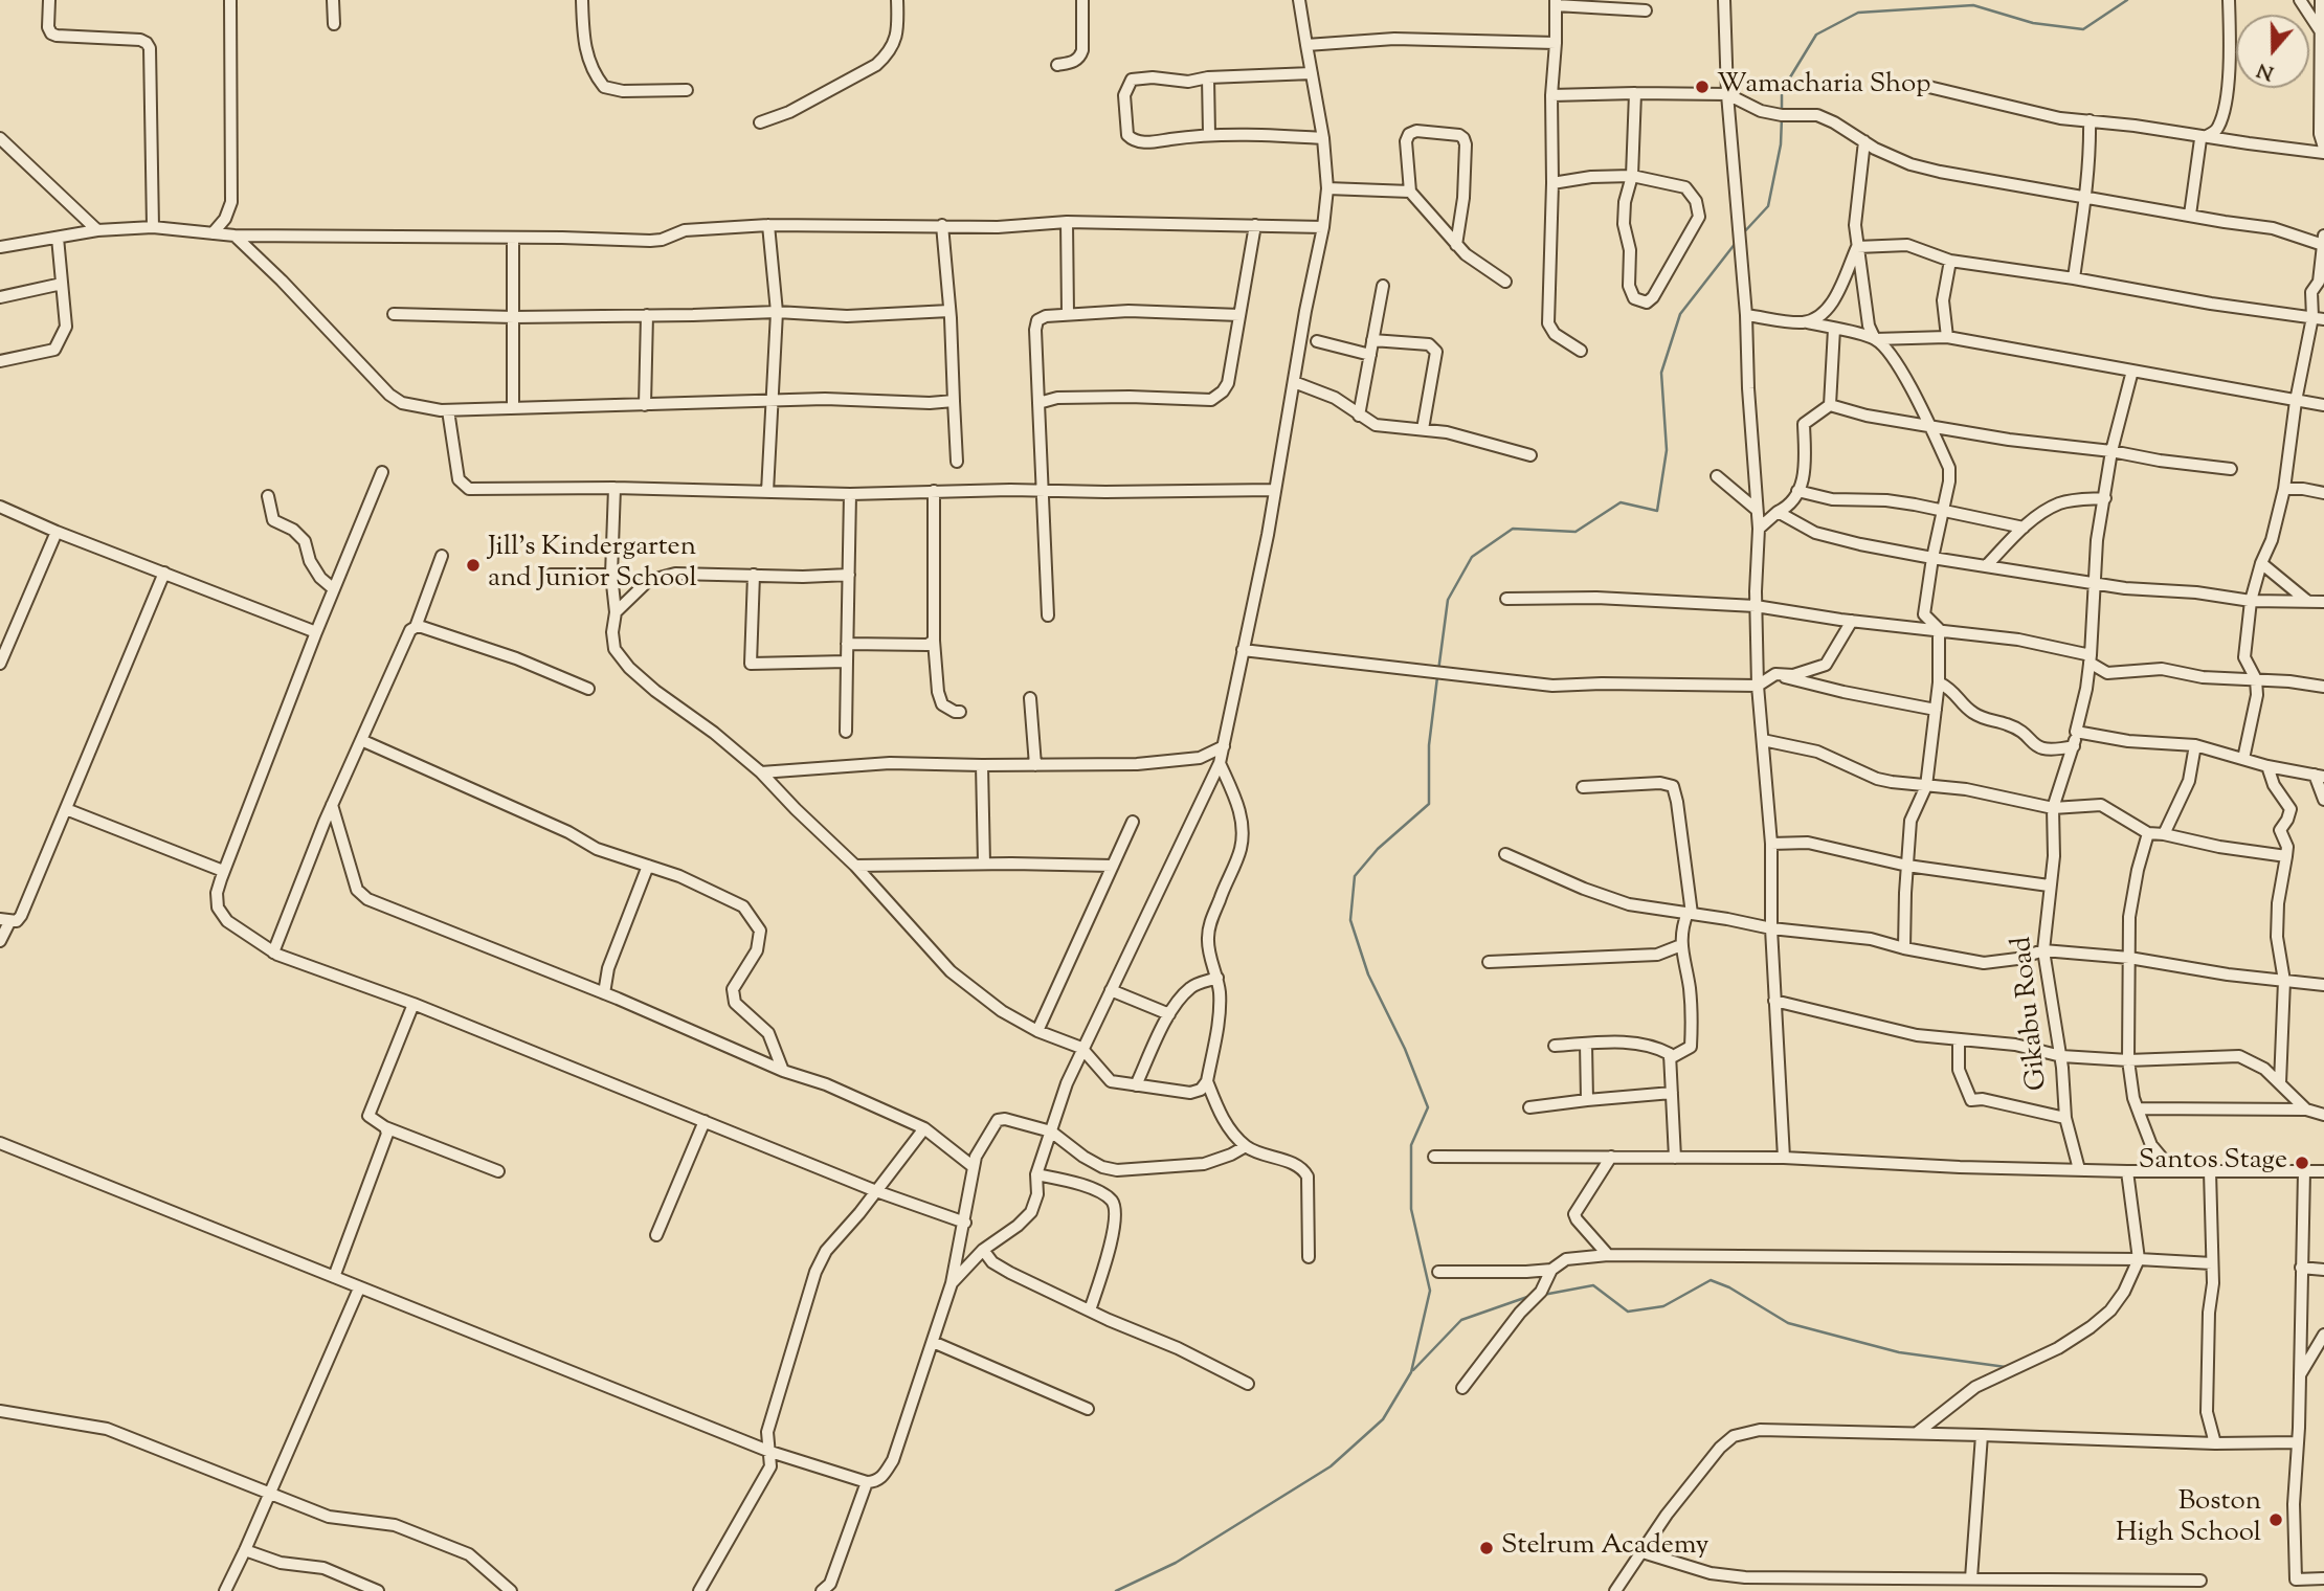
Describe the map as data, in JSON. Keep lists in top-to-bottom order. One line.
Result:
{"streets":{"street":["Gikabu Road"]},"places":["Wamacharia Shop","Jill's Kindergarten and Junior School","Santos Stage","Boston High School","Stelrum Academy"],"north":"bottom"}
